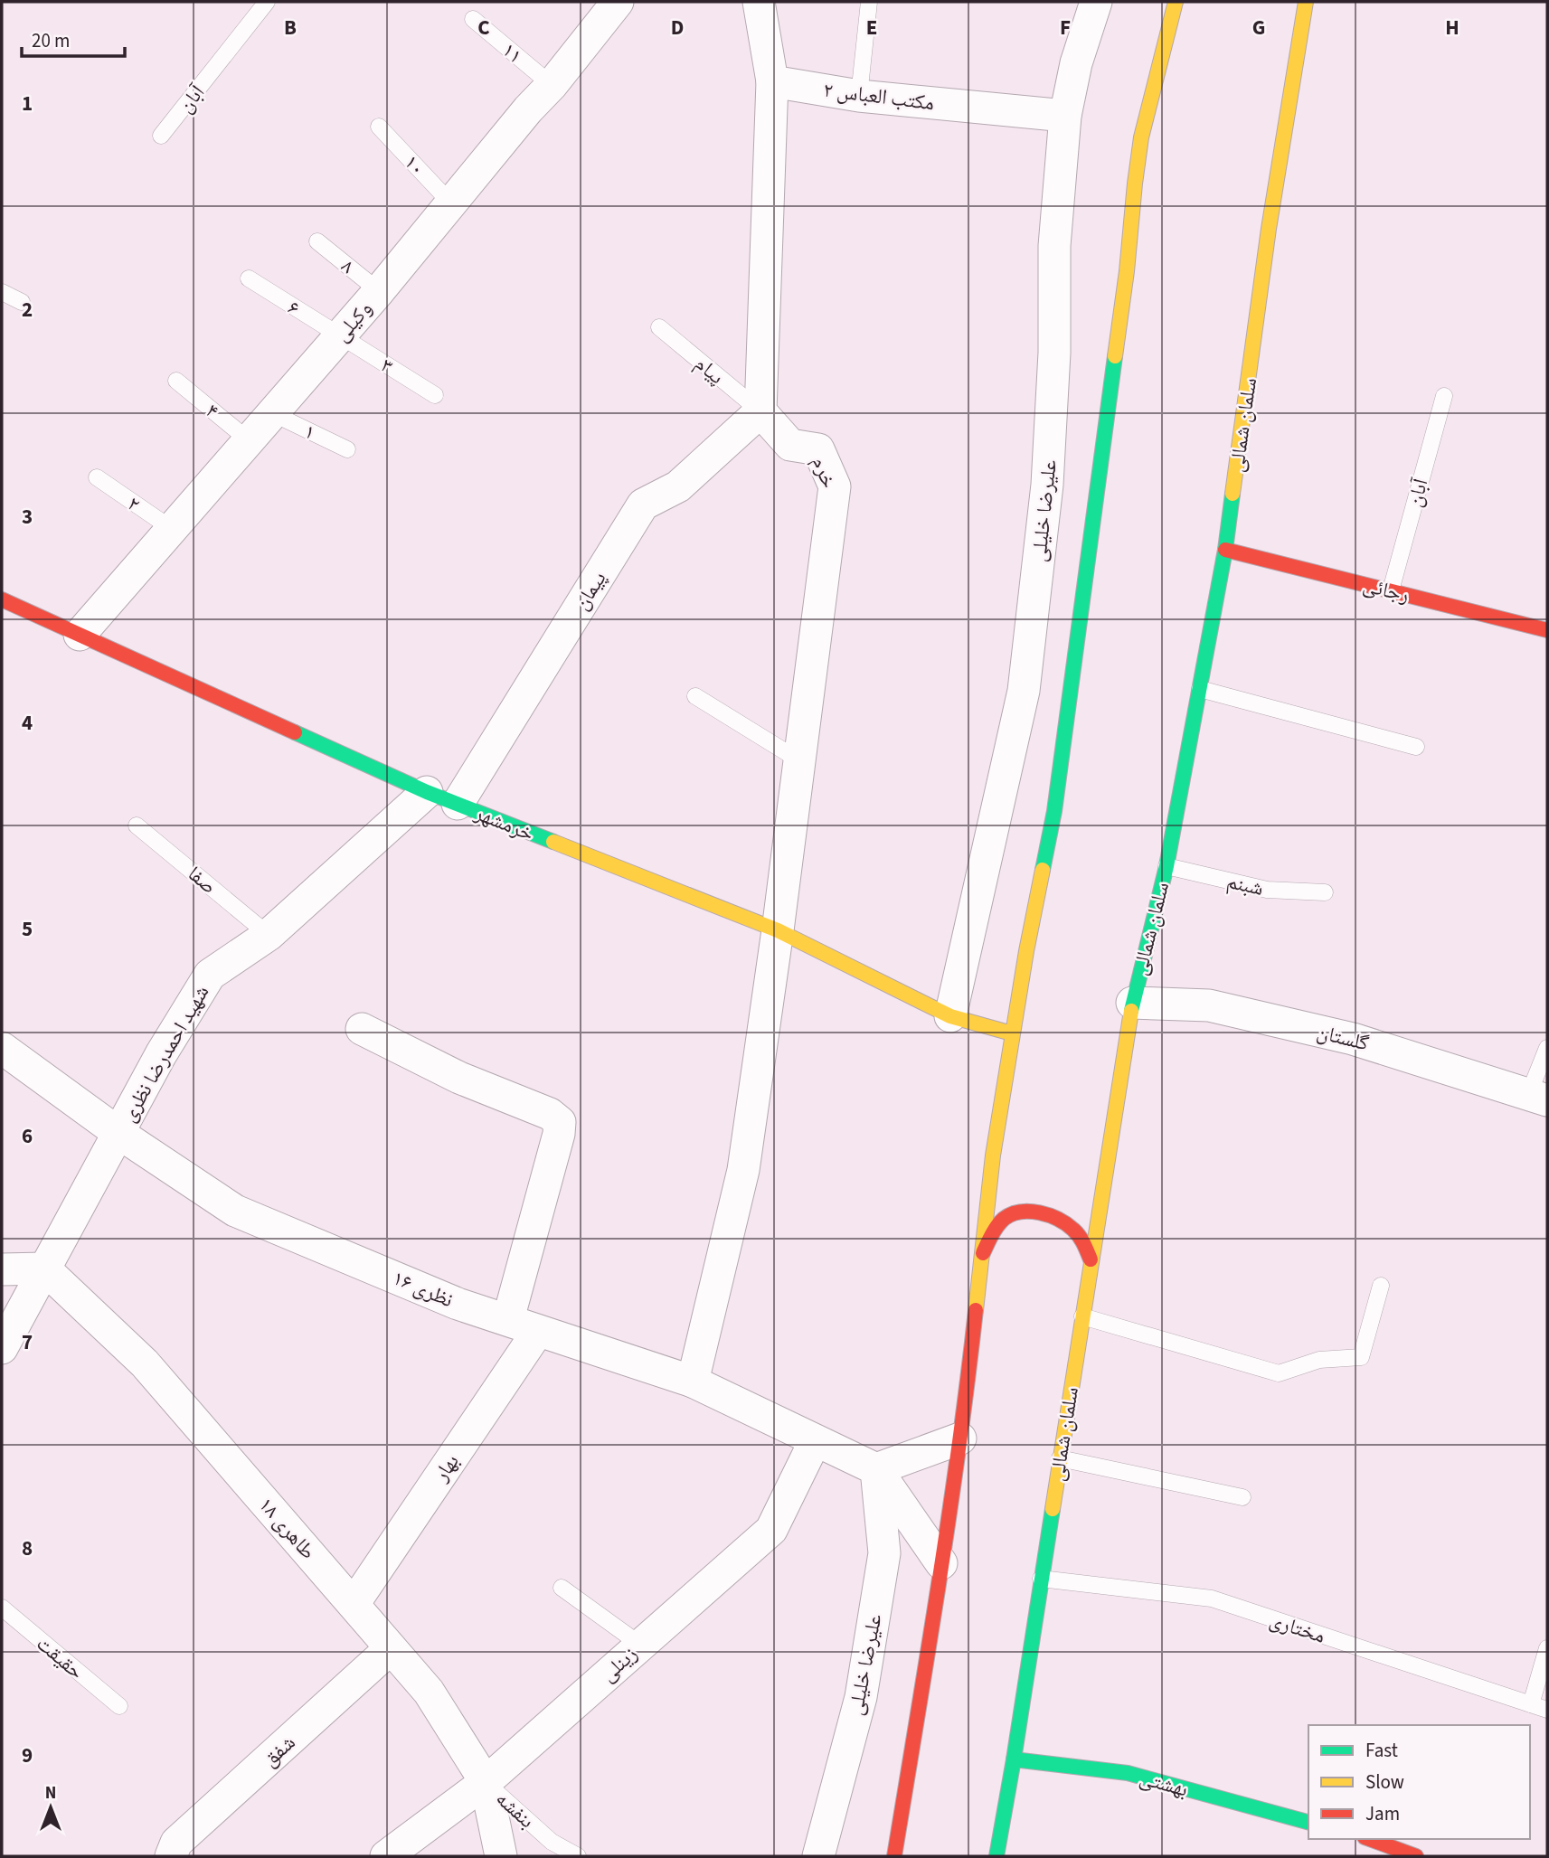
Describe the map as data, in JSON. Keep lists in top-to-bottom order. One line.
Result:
{"streets":{"main road":["سلمان شمالی","رجائی","خرمشهر","بهشتی"],"street":["مکتب العباس ۲","وکیلی","خرم","علیرضا خلیلی","پیمان","گلستان","شهید احمدرضا نظری","نظری ۱۶","بهار","طاهری ۱۸","زینلی","شفق"],"lane":["۱۱","آبان","۱۰","۸","۶","۳","پیام","۴","۱","۲","صفا","شبنم","مختاری","حقیقت","بنفشه"]},"crossings":[["۱۱","وکیلی"],["مکتب العباس ۲","علیرضا خلیلی"],["آبان","رجائی"],["۱۰","وکیلی"],["۸","وکیلی"],["۶","وکیلی"],["۶","۳"],["وکیلی","۳"],["وکیلی","۴"],["وکیلی","۱"],["وکیلی","۲"],["وکیلی","خرمشهر"],["پیام","خرم"],["پیام","پیمان"],["سلمان شمالی","رجائی"],["سلمان شمالی","شبنم"],["سلمان شمالی","گلستان"],["سلمان شمالی","مختاری"],["سلمان شمالی","بهشتی"],["خرم","پیمان"],["خرم","خرمشهر"],["خرم","نظری ۱۶"],["علیرضا خلیلی","خرمشهر"],["علیرضا خلیلی","نظری ۱۶"],["پیمان","خرمشهر"],["خرمشهر","شهید احمدرضا نظری"],["صفا","شهید احمدرضا نظری"],["شهید احمدرضا نظری","نظری ۱۶"],["شهید احمدرضا نظری","طاهری ۱۸"],["نظری ۱۶","بهار"],["نظری ۱۶","زینلی"],["بهار","طاهری ۱۸"],["طاهری ۱۸","زینلی"],["طاهری ۱۸","شفق"],["طاهری ۱۸","بنفشه"],["زینلی","بنفشه"]],"legend":["Fast","Slow","Jam"],"scale_bar":"20 m","north":"top","grid":{"columns":["B","C","D","E","F","G","H"],"rows":["1","2","3","4","5","6","7","8","9"]}}
